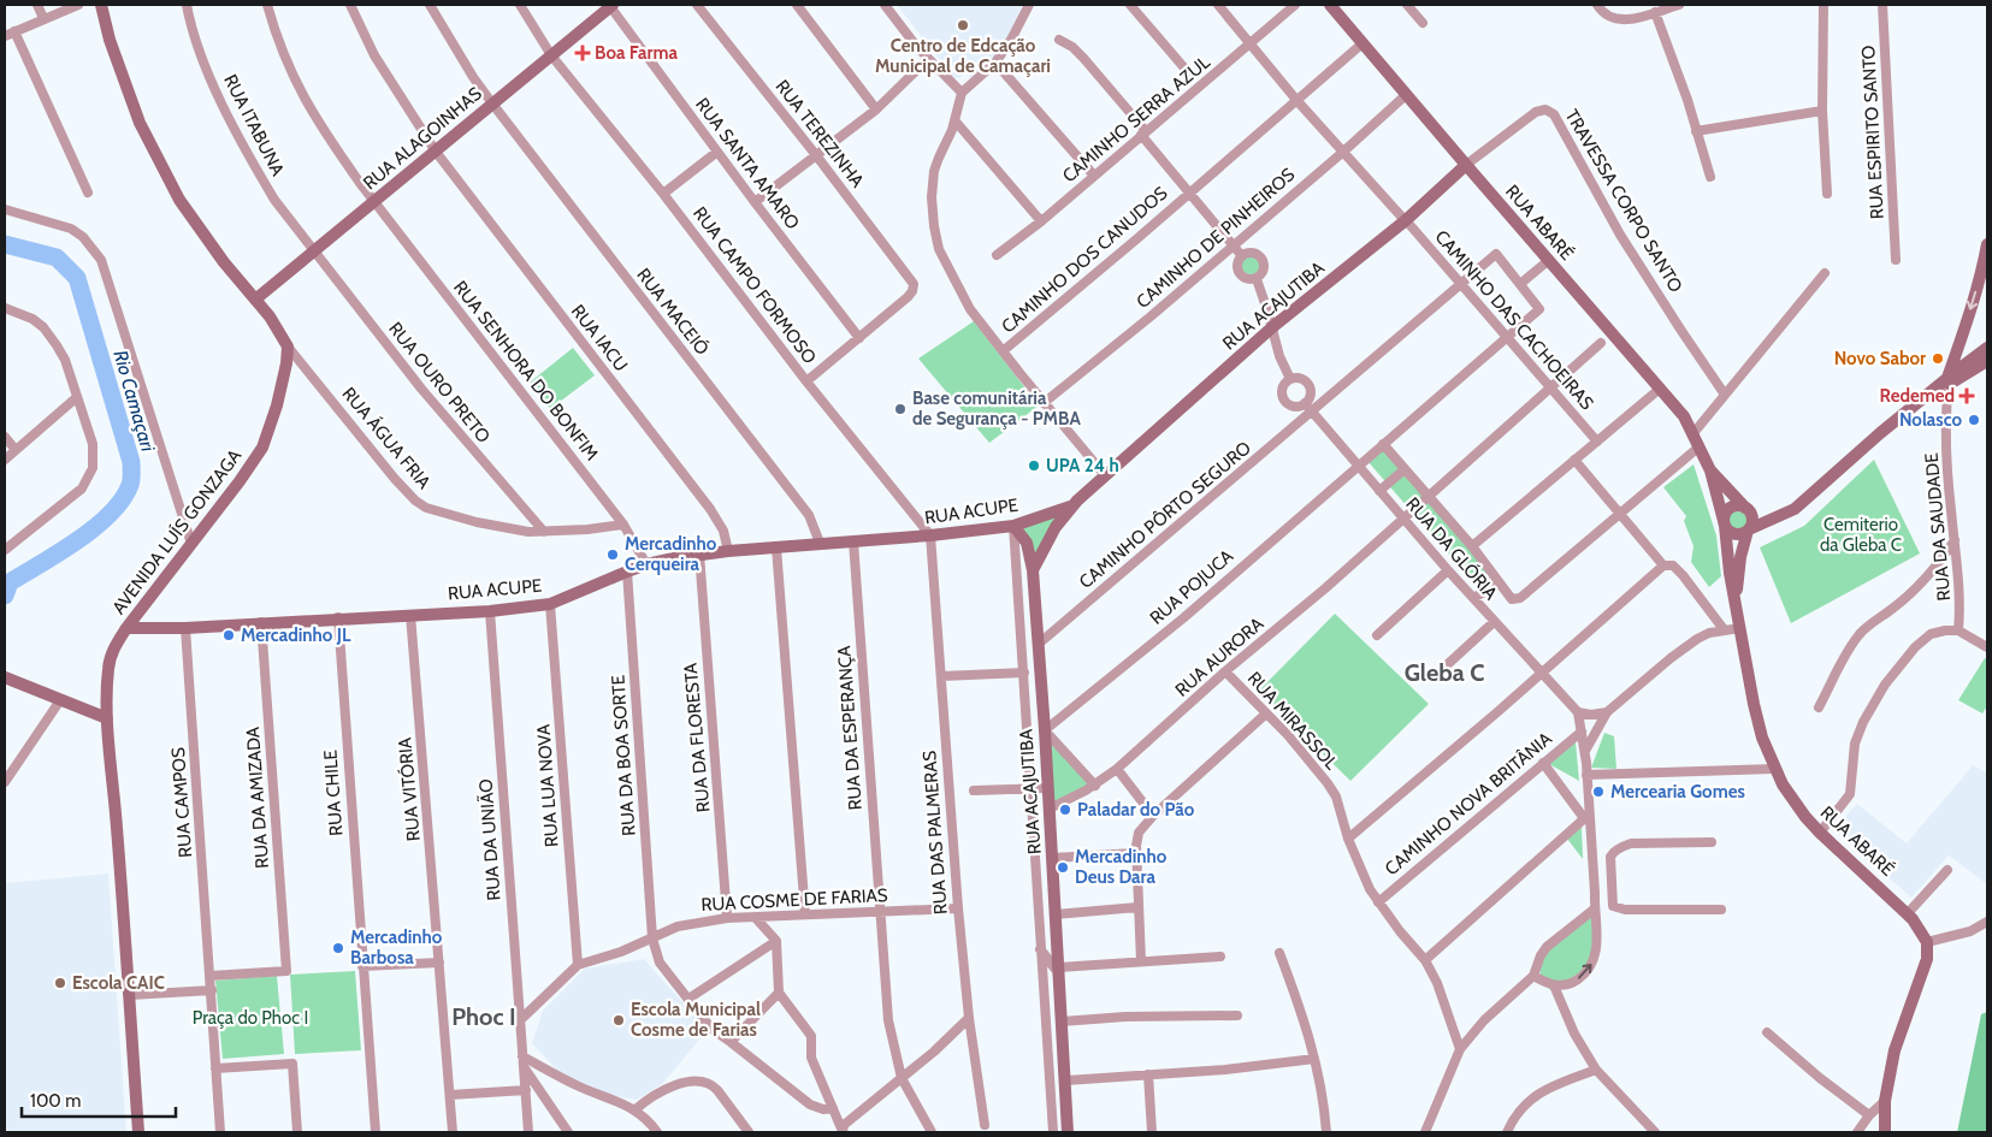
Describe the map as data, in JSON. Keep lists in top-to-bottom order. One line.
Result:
{"streets":{"street":["CAMINHO SERRA AZUL","RUA ITABUNA","RUA ESPIRITO SANTO","RUA TEREZINHA","RUA ALAGOINHAS","RUA SANTA AMARO","TRAVESSA CORPO SANTO","RUA ABARÉ","CAMINHO DE PINHEIROS","CAMINHO DOS CANUDOS","RUA CAMPO FORMOSO","RUA ACAJUTIBA","RUA MACEIÓ","CAMINHO DAS CACHOEIRAS","RUA IACU","RUA SENHORA DO BONFIM","RUA OURO PRETO","RUA ÁGUA FRIA","RUA ACUPE","CAMINHO PÔRTO SEGURO","RUA DA SAUDADE","AVENIDA LUÍS GONZAGA","RUA DA GLÓRIA","RUA POJUCA","RUA AURORA","RUA MIRASSOL","RUA DA ESPERANÇA","RUA DA FLORESTA","RUA DA BOA SORTE","RUA LUA NOVA","RUA VITÓRIA","RUA CHILE","RUA DA AMIZADA","RUA CAMPOS","CAMINHO NOVA BRITÂNIA","RUA DAS PALMERAS","RUA DA UNIÃO","RUA COSME DE FARIAS"]},"crossings":[["CAMINHO SERRA AZUL","CAMINHO DAS CACHOEIRAS"],["RUA ITABUNA","RUA ALAGOINHAS"],["RUA ITABUNA","RUA OURO PRETO"],["RUA TEREZINHA","RUA SANTA AMARO"],["RUA ALAGOINHAS","RUA SANTA AMARO"],["RUA ALAGOINHAS","RUA CAMPO FORMOSO"],["RUA ALAGOINHAS","RUA MACEIÓ"],["RUA ALAGOINHAS","RUA IACU"],["RUA ALAGOINHAS","RUA SENHORA DO BONFIM"],["RUA ALAGOINHAS","RUA OURO PRETO"],["TRAVESSA CORPO SANTO","RUA ABARÉ"],["TRAVESSA CORPO SANTO","RUA ACAJUTIBA"],["RUA ABARÉ","CAMINHO DE PINHEIROS"],["RUA ABARÉ","CAMINHO DOS CANUDOS"],["RUA ABARÉ","RUA ACAJUTIBA"],["CAMINHO DE PINHEIROS","CAMINHO DAS CACHOEIRAS"],["CAMINHO DOS CANUDOS","CAMINHO DAS CACHOEIRAS"],["RUA CAMPO FORMOSO","RUA ACUPE"],["RUA CAMPO FORMOSO","RUA DAS PALMERAS"],["RUA ACAJUTIBA","CAMINHO DAS CACHOEIRAS"],["RUA ACAJUTIBA","RUA ACUPE"],["RUA ACAJUTIBA","CAMINHO PÔRTO SEGURO"],["RUA ACAJUTIBA","RUA POJUCA"],["RUA ACAJUTIBA","RUA AURORA"],["RUA MACEIÓ","RUA ACUPE"],["CAMINHO DAS CACHOEIRAS","CAMINHO PÔRTO SEGURO"],["CAMINHO DAS CACHOEIRAS","RUA POJUCA"],["CAMINHO DAS CACHOEIRAS","RUA AURORA"],["RUA IACU","RUA ACUPE"],["RUA SENHORA DO BONFIM","RUA ÁGUA FRIA"],["RUA SENHORA DO BONFIM","RUA ACUPE"],["RUA OURO PRETO","RUA ÁGUA FRIA"],["RUA ÁGUA FRIA","AVENIDA LUÍS GONZAGA"],["RUA ACUPE","AVENIDA LUÍS GONZAGA"],["RUA ACUPE","RUA DA ESPERANÇA"],["RUA ACUPE","RUA DA FLORESTA"],["RUA ACUPE","RUA DA BOA SORTE"],["RUA ACUPE","RUA LUA NOVA"],["RUA ACUPE","RUA VITÓRIA"],["RUA ACUPE","RUA CHILE"],["RUA ACUPE","RUA DA AMIZADA"],["RUA ACUPE","RUA CAMPOS"],["RUA ACUPE","RUA DAS PALMERAS"],["RUA ACUPE","RUA DA UNIÃO"],["CAMINHO PÔRTO SEGURO","RUA DA GLÓRIA"],["CAMINHO PÔRTO SEGURO","RUA POJUCA"],["RUA DA GLÓRIA","RUA POJUCA"],["RUA DA GLÓRIA","RUA AURORA"],["RUA AURORA","RUA MIRASSOL"],["RUA MIRASSOL","CAMINHO NOVA BRITÂNIA"],["RUA DA ESPERANÇA","RUA COSME DE FARIAS"],["RUA DA FLORESTA","RUA COSME DE FARIAS"],["RUA DA BOA SORTE","RUA COSME DE FARIAS"],["RUA LUA NOVA","RUA COSME DE FARIAS"],["RUA DA AMIZADA","RUA CAMPOS"],["RUA DAS PALMERAS","RUA COSME DE FARIAS"],["RUA DA UNIÃO","RUA COSME DE FARIAS"]],"districts":["Gleba C","Phoc I"],"water":["Rio Camaçari"],"parks":["Cemiterio da Gleba C","Praça do Phoc I"],"places":{"other":["Centro de Edcação Municipal de Camaçari","Novo Sabor","Base comunitária de Segurança - PMBA","Nolasco","UPA 24 h","Mercadinho Cerqueira","Mercadinho JL","Mercearia Gomes","Paladar do Pão","Mercadinho Deus Dara","Mercadinho Barbosa","Escola CAIC","Escola Municipal Cosme de Farias"],"health":["Boa Farma","Redemed"]},"scale_bar":"100 m"}
